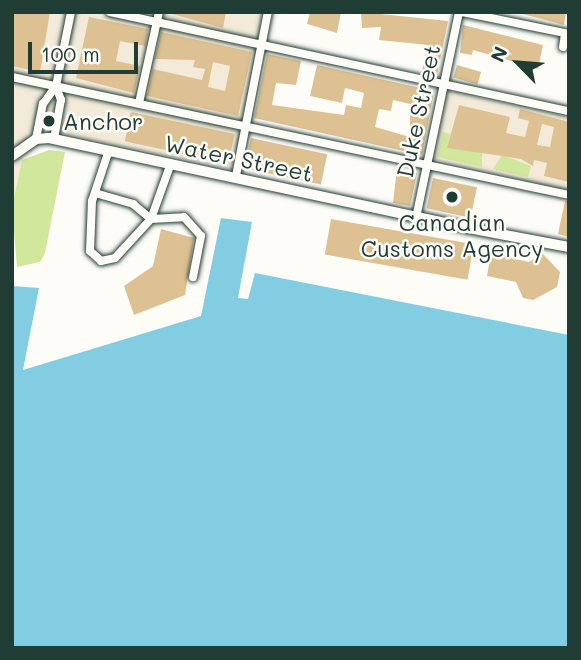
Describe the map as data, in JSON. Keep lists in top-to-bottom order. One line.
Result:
{"streets":{"main road":["Water Street"],"street":["Duke Street"]},"crossings":[["Duke Street","Water Street"]],"places":["Anchor","Canadian Customs Agency"],"scale_bar":"100 m","north":"top left"}
